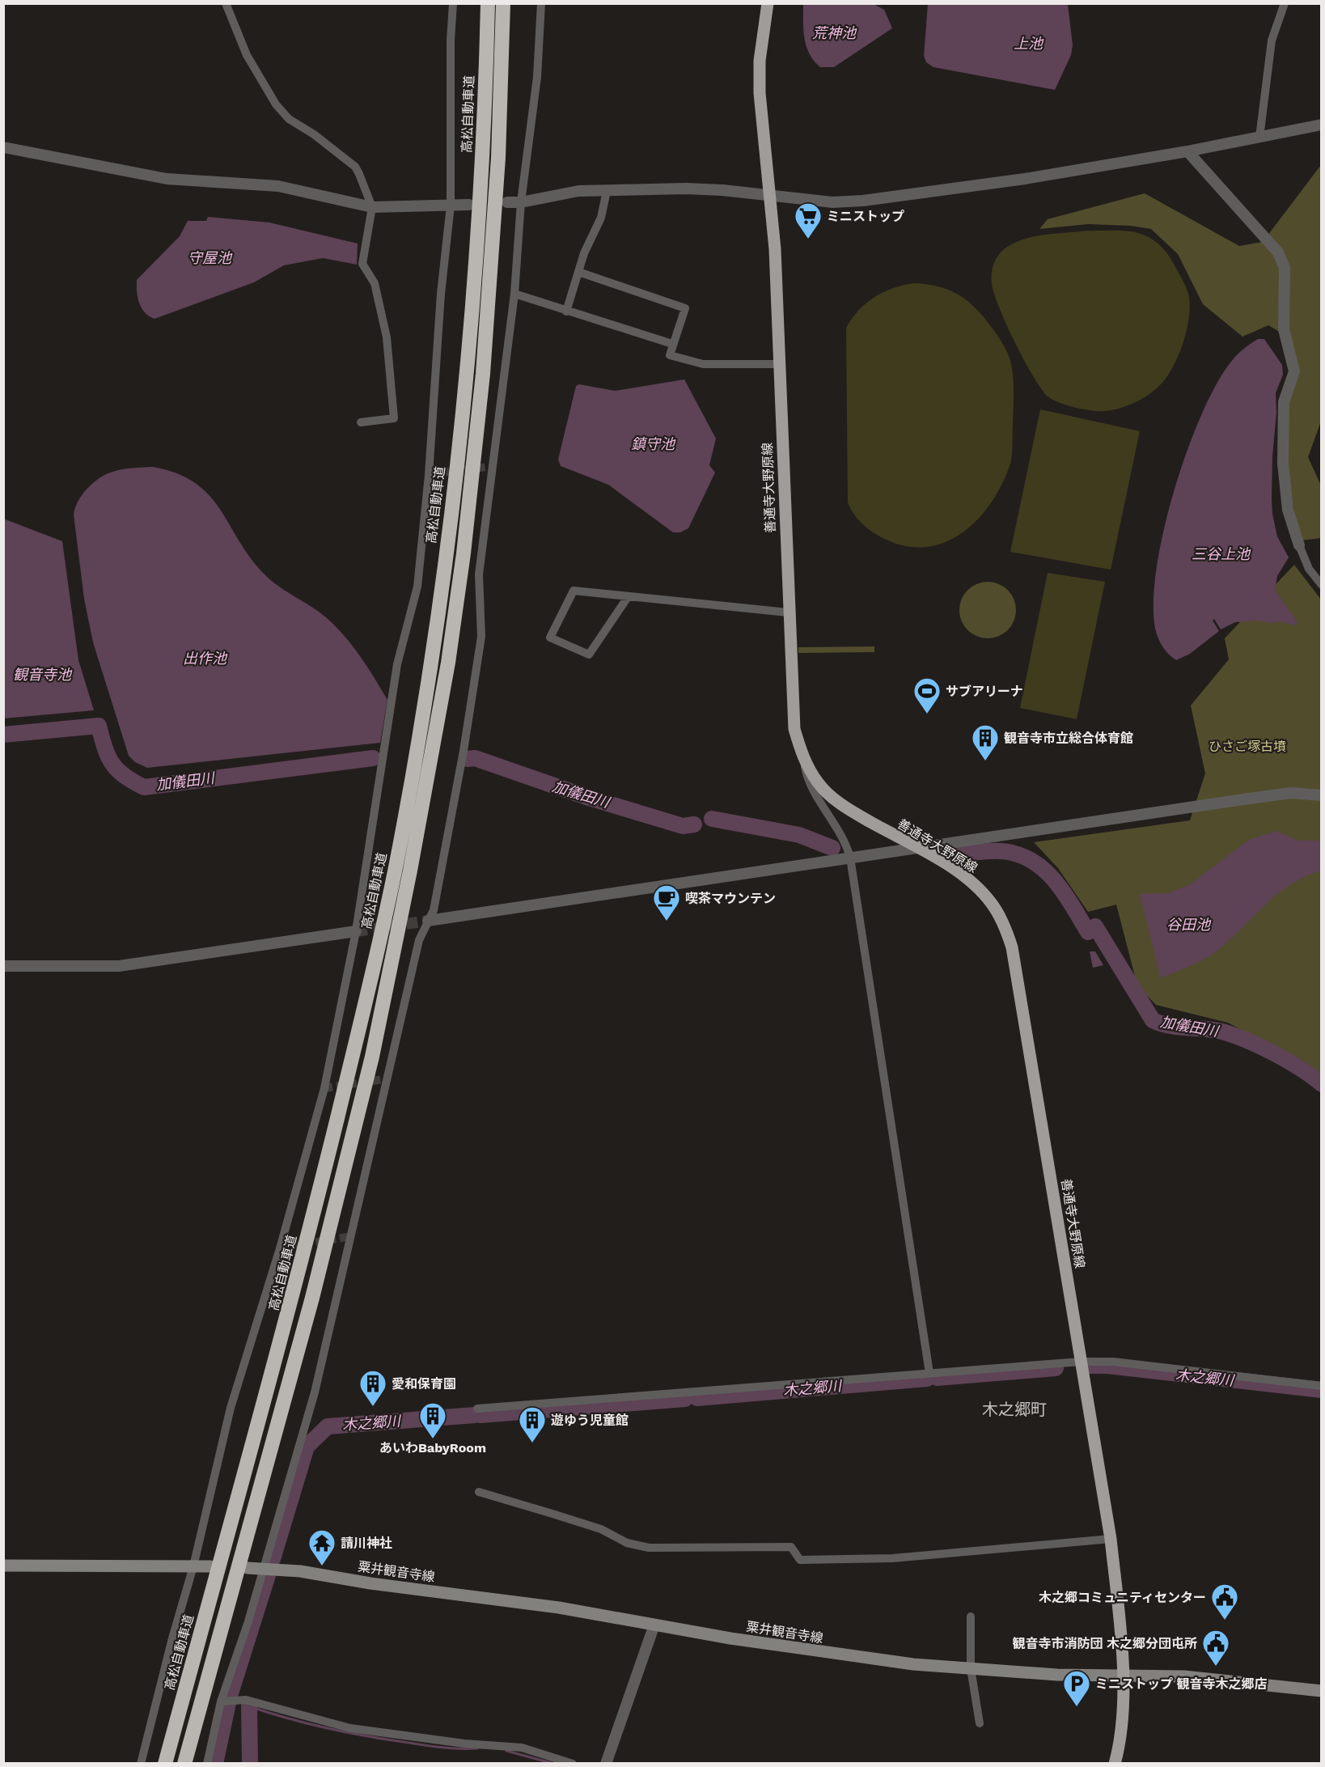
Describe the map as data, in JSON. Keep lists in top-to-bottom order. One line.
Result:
{"streets":{"highway":["高松自動車道"],"main road":["善通寺大野原線","粟井観音寺線"]},"crossings":[["善通寺大野原線","粟井観音寺線"]],"districts":["木之郷町"],"water":["荒神池","上池","守屋池","鎮守池","三谷上池","出作池","観音寺池","加儀田川","谷田池","木之郷川"],"parks":["ひさご塚古墳"],"places":{"supermarket":["ミニストップ"],"sports":["サブアリーナ"],"building":["観音寺市立総合体育館","愛和保育園","あいわBabyRoom","遊ゆう児童館"],"cafe":["喫茶マウンテン"],"temple":["請川神社"],"public building":["木之郷コミュニティセンター","観音寺市消防団 木之郷分団屯所"],"parking":["ミニストップ 観音寺木之郷店"]}}
